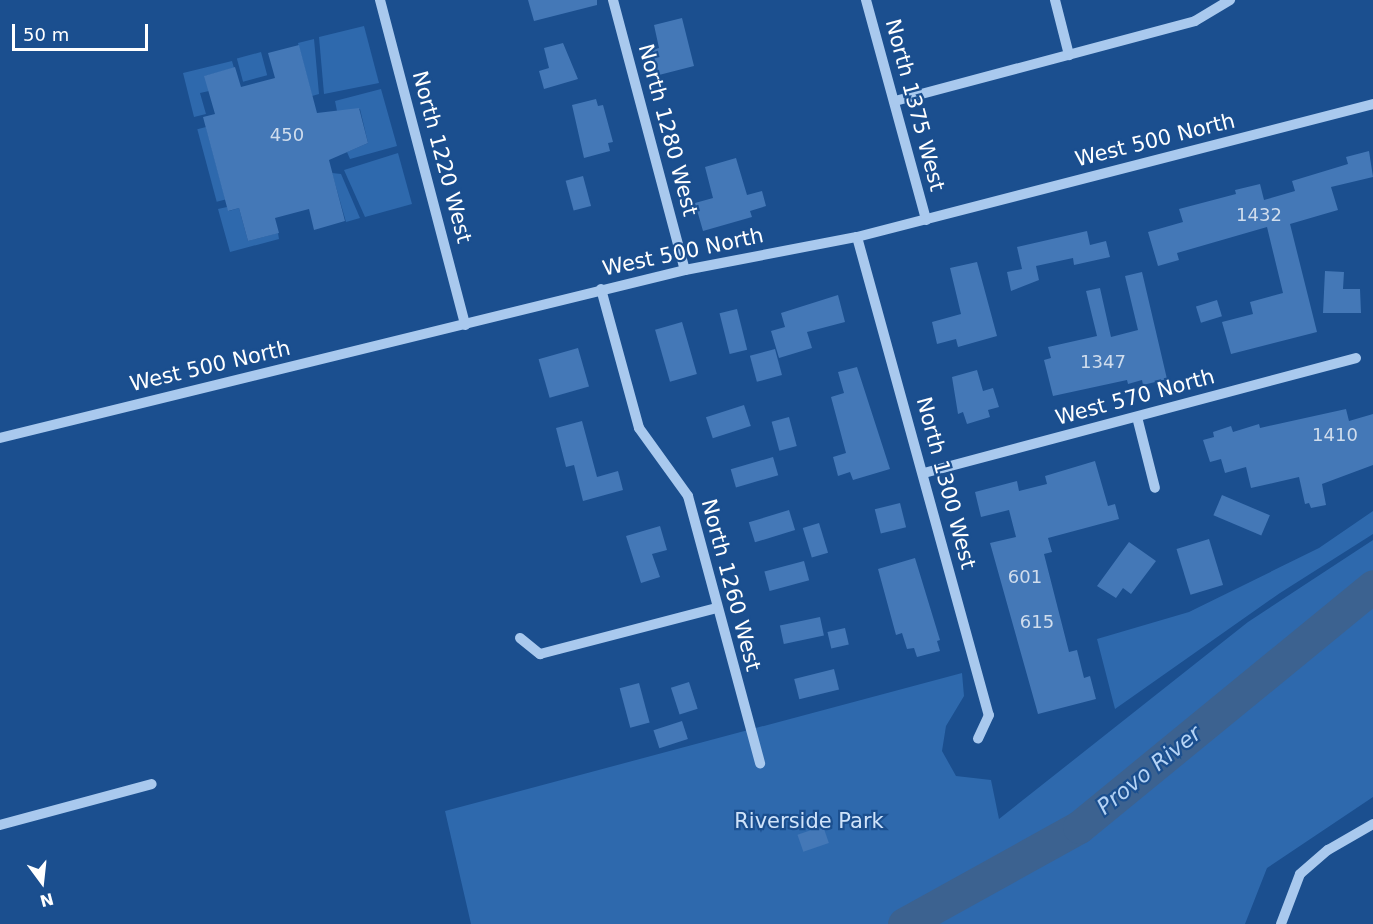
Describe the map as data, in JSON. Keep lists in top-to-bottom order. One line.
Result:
{"streets":{"street":["North 1375 West","North 1280 West","West 500 North","North 1220 West","West 570 North","North 1300 West","North 1260 West"]},"crossings":[["North 1375 West","West 500 North"],["North 1280 West","West 500 North"],["West 500 North","North 1220 West"],["West 500 North","North 1300 West"],["West 500 North","North 1260 West"],["West 570 North","North 1300 West"]],"water":["Provo River"],"parks":["Riverside Park"],"house_numbers":["450","1432","1347","1410","601","615"],"scale_bar":"50 m","north":"bottom"}
